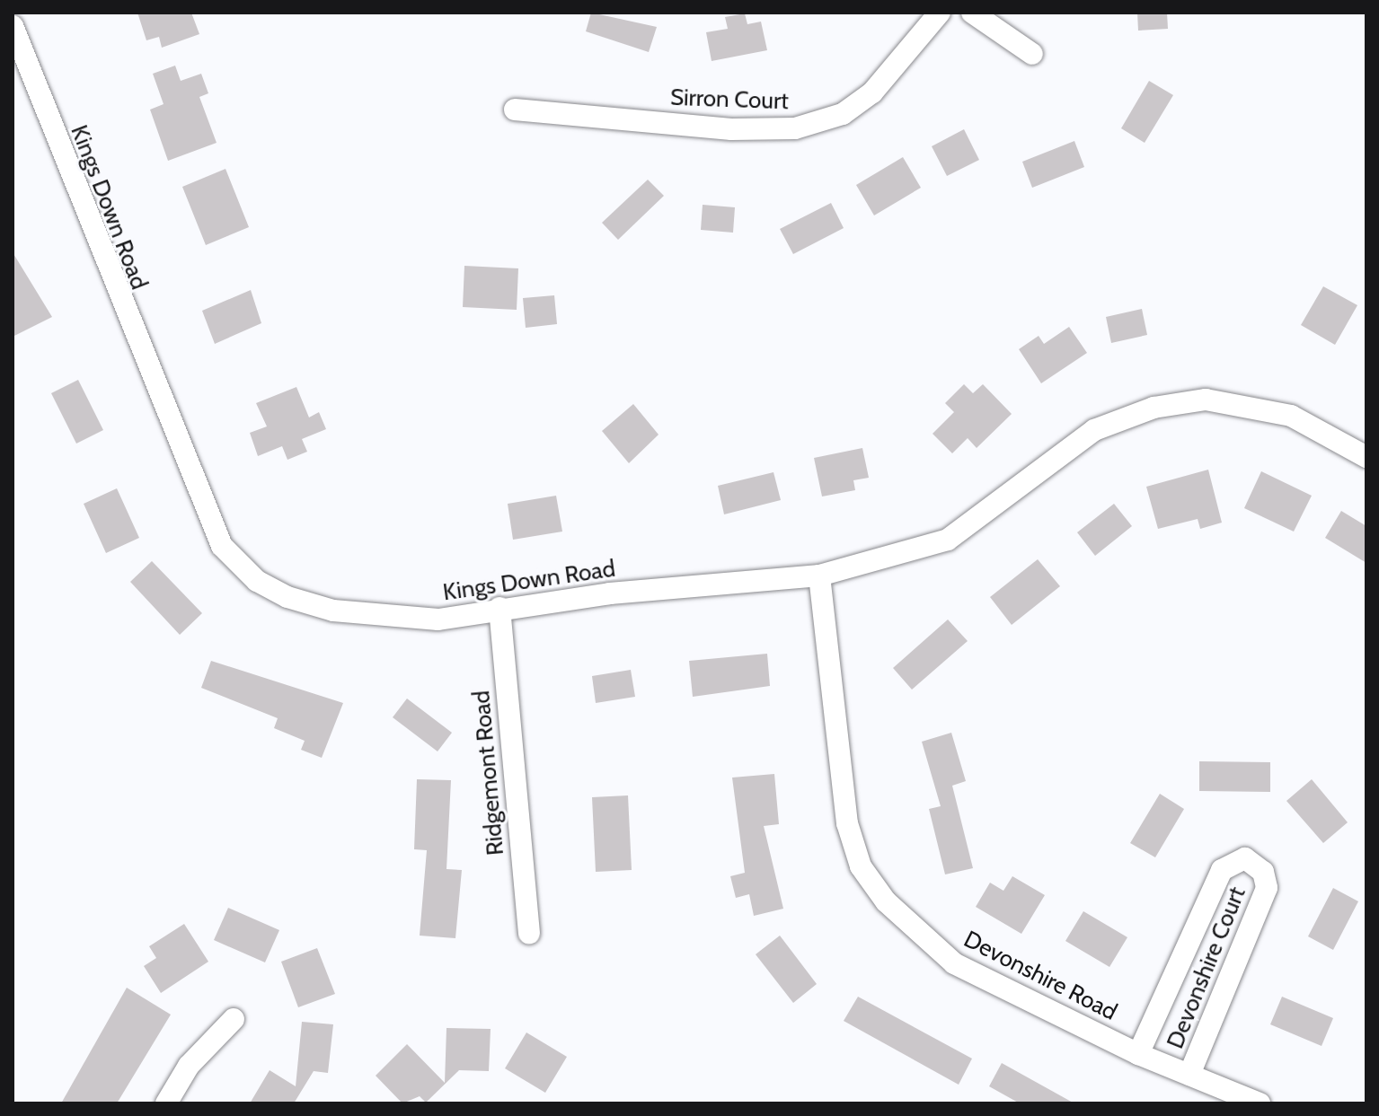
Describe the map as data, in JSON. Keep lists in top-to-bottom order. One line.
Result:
{"streets":{"street":["Sirron Court","Kings Down Road","Ridgemont Road","Devonshire Court","Devonshire Road"]},"crossings":[["Kings Down Road","Ridgemont Road"],["Kings Down Road","Devonshire Road"],["Devonshire Court","Devonshire Road"]]}
